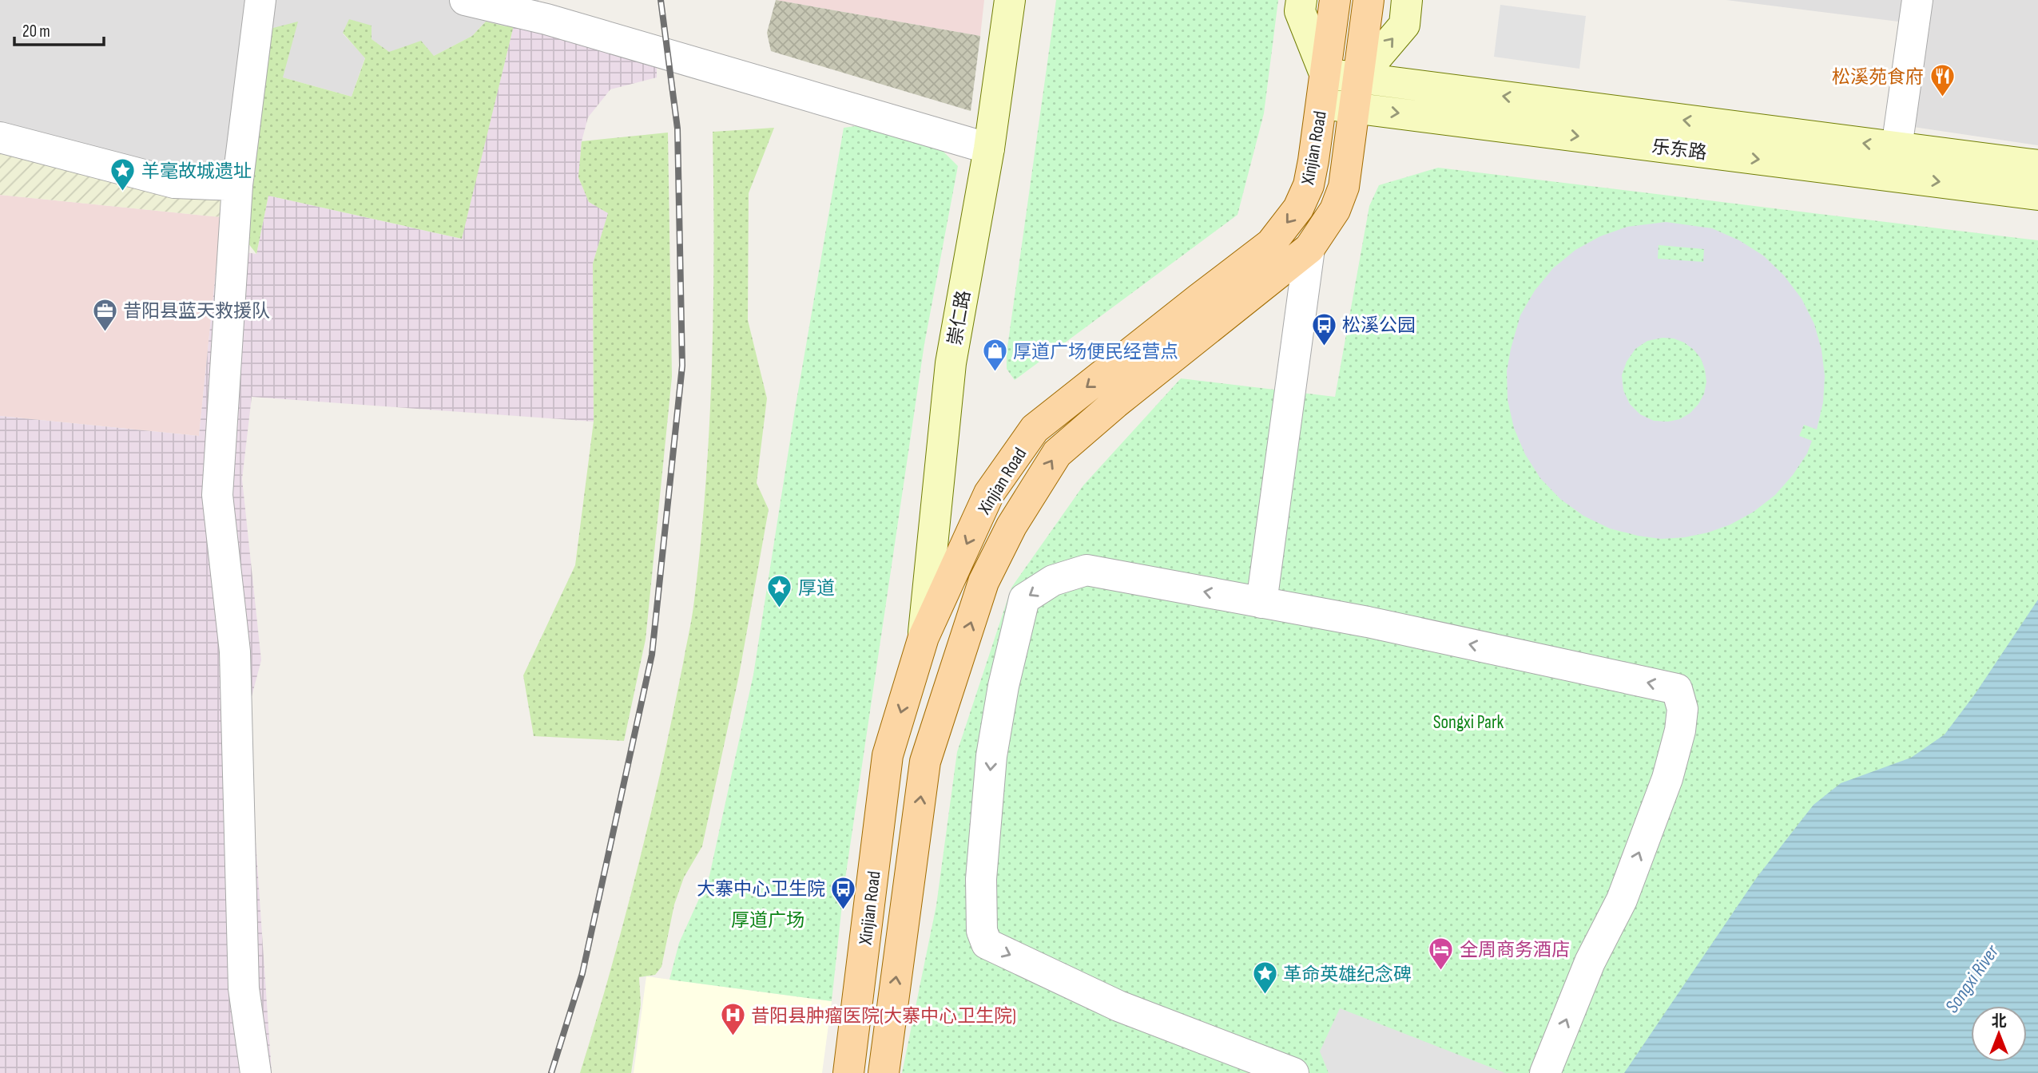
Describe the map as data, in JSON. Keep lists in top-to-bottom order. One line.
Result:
{"streets":{"main road":["Xinjian Road","乐东路","崇仁路"]},"crossings":[["Xinjian Road","乐东路"],["Xinjian Road","崇仁路"]],"water":["Songxi River"],"parks":["Songxi Park","厚道广场"],"places":{"restaurant":["松溪苑食府"],"place":["羊毫故城遗址","厚道","革命英雄纪念碑"],"office":["昔阳县蓝天救援队"],"bus stop":["松溪公园","大寨中心卫生院"],"shop":["厚道广场便民经营点"],"hotel":["全周商务酒店"],"hospital":["昔阳县肿瘤医院(大寨中心卫生院)"]},"scale_bar":"20 m","north":"top"}
